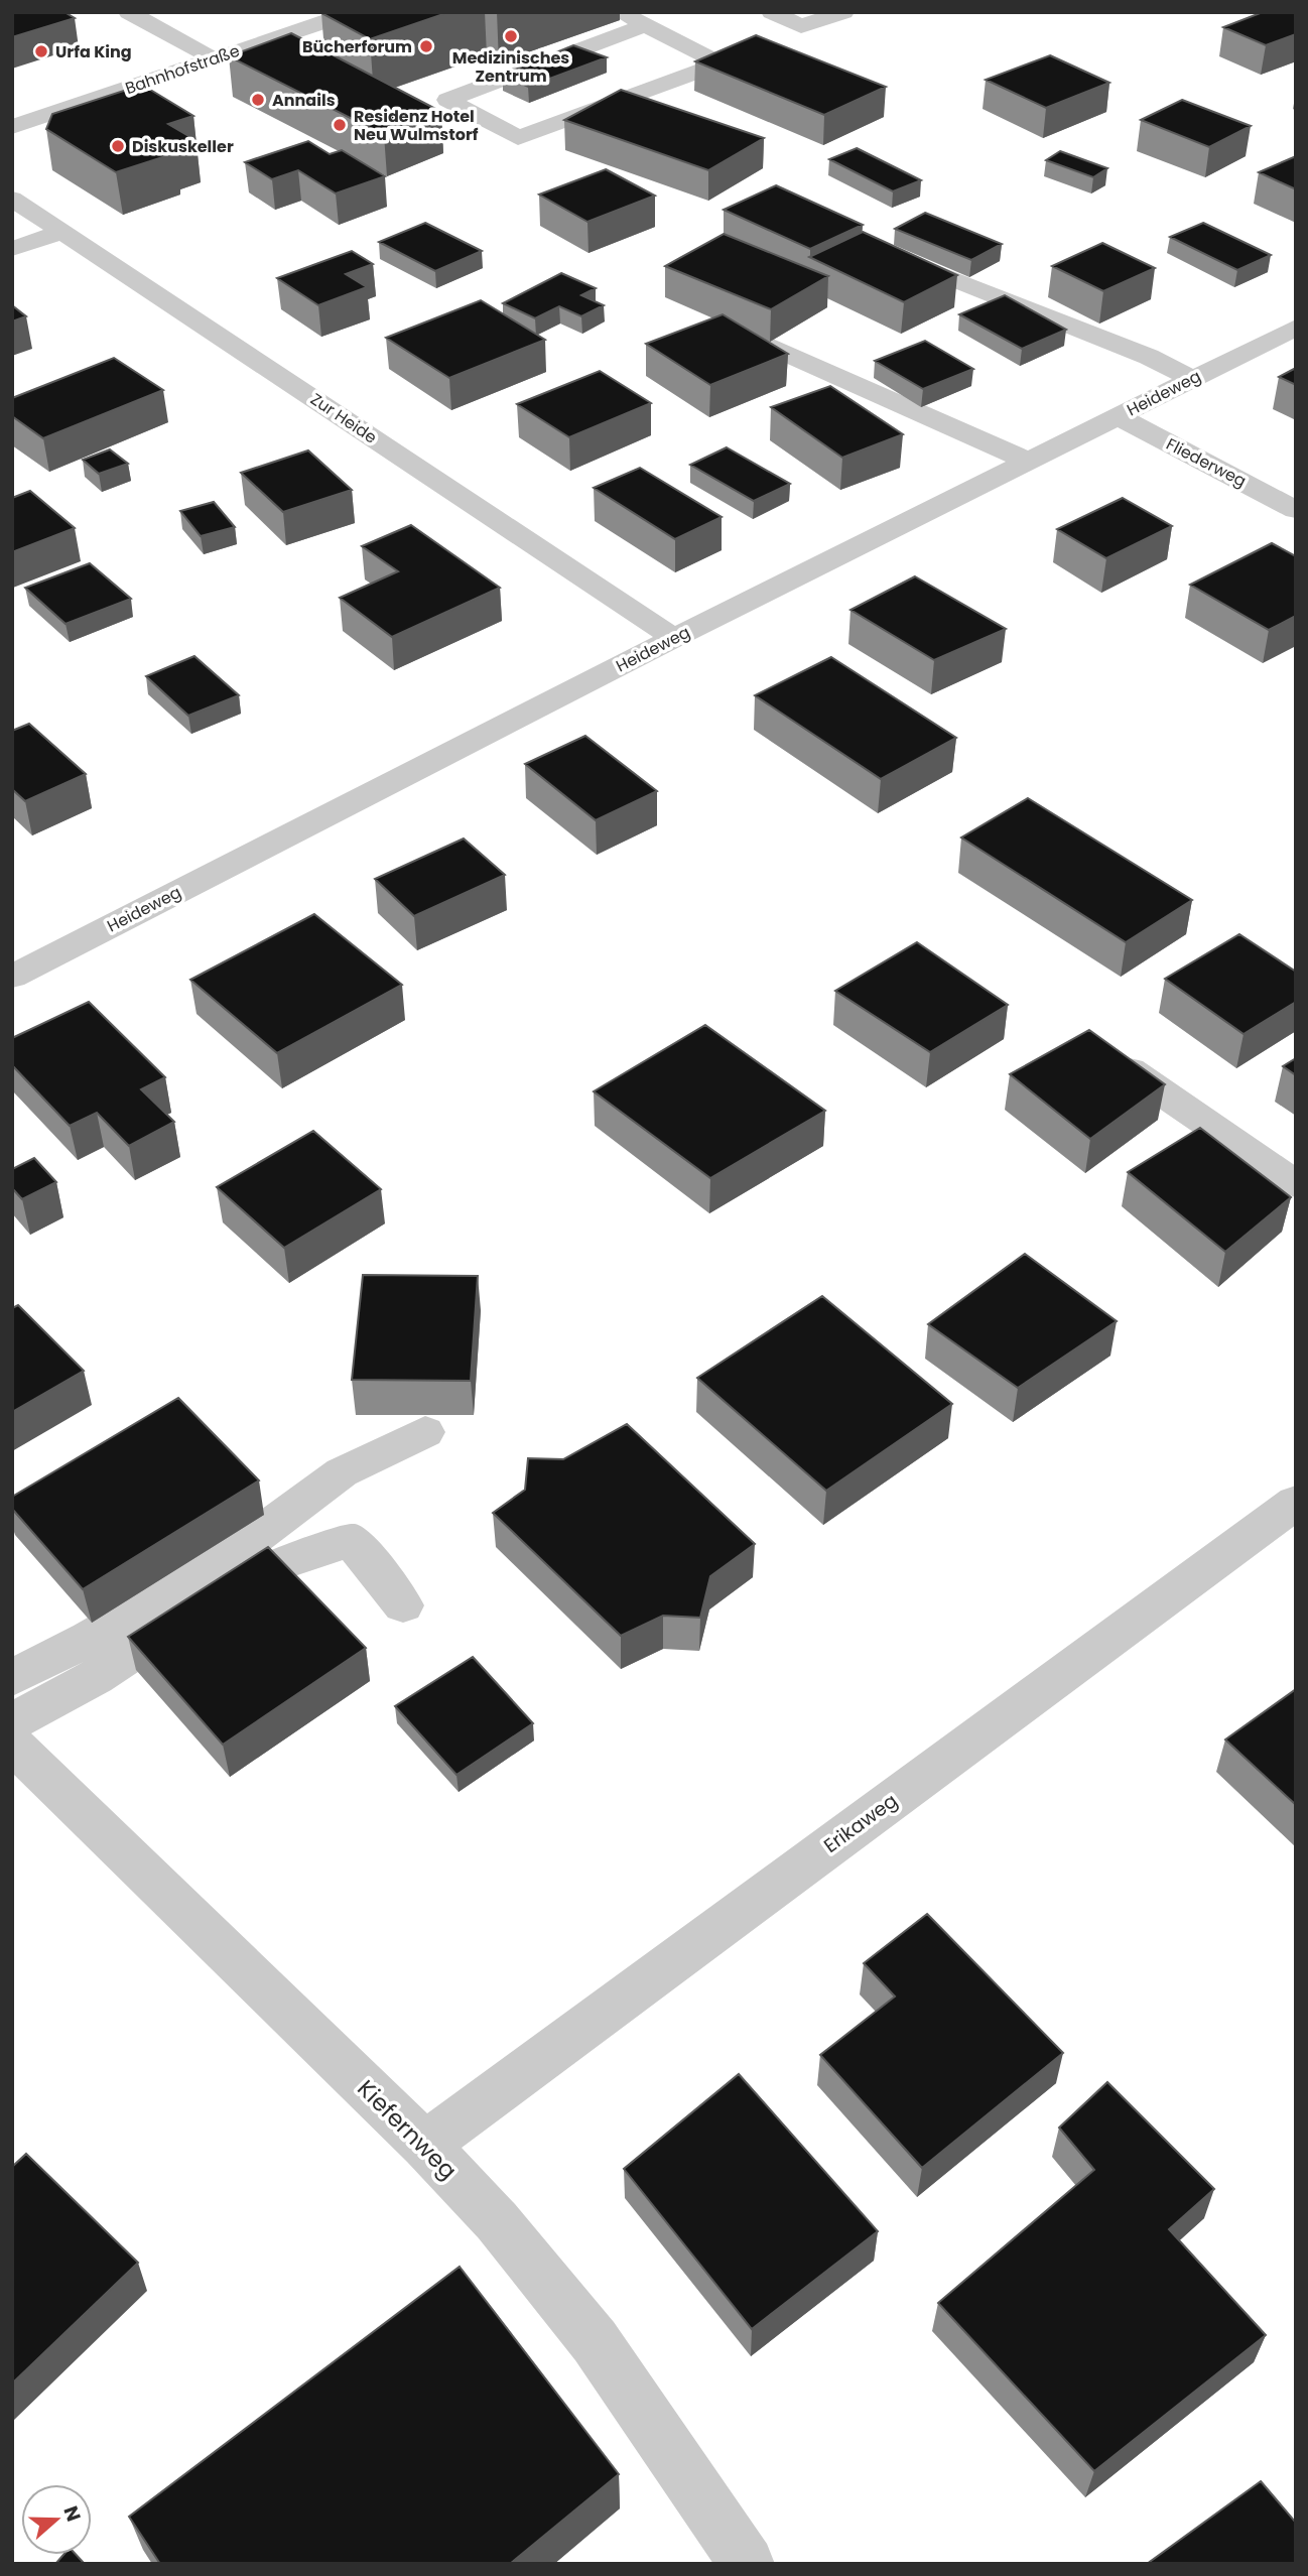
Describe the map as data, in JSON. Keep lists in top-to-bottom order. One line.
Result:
{"streets":{"street":["Bahnhofstraße","Heideweg","Zur Heide","Fliederweg","Erikaweg","Kiefernweg"]},"crossings":[["Heideweg","Zur Heide"],["Heideweg","Fliederweg"],["Erikaweg","Kiefernweg"]],"places":["Medizinisches Zentrum","Bücherforum","Urfa King","Annails","Residenz Hotel Neu Wulmstorf","Diskuskeller"],"north":"right"}
